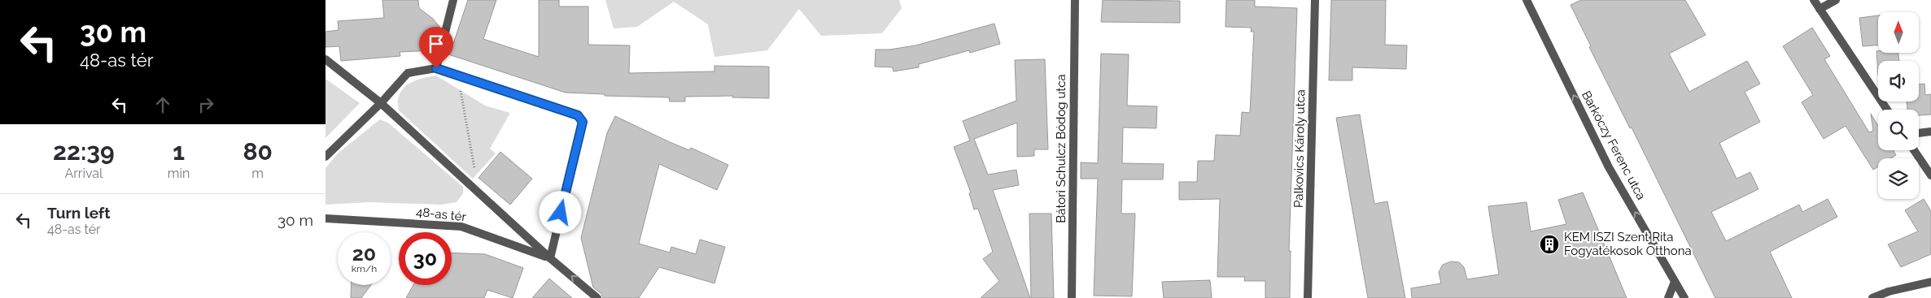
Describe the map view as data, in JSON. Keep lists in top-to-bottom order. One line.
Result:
{"streets":{"street":["Barkóczy Ferenc utca","Bátori Schulcz Bódog utca","Palkovics Károly utca","48-as tér"]},"one_way":["Barkóczy Ferenc utca"],"places":{"building":["KEM ISZI Szent Rita Fogyatékosok Otthona"]},"north":"top","page":{"turn":["30 m","48-as tér"],"eta":["22:39","Arrival","1","min","80","m"],"list":[{"name":"Turn left","note":"48-as tér","value":"30 m"}],"speed":"20 km/h","limit":"30"}}
